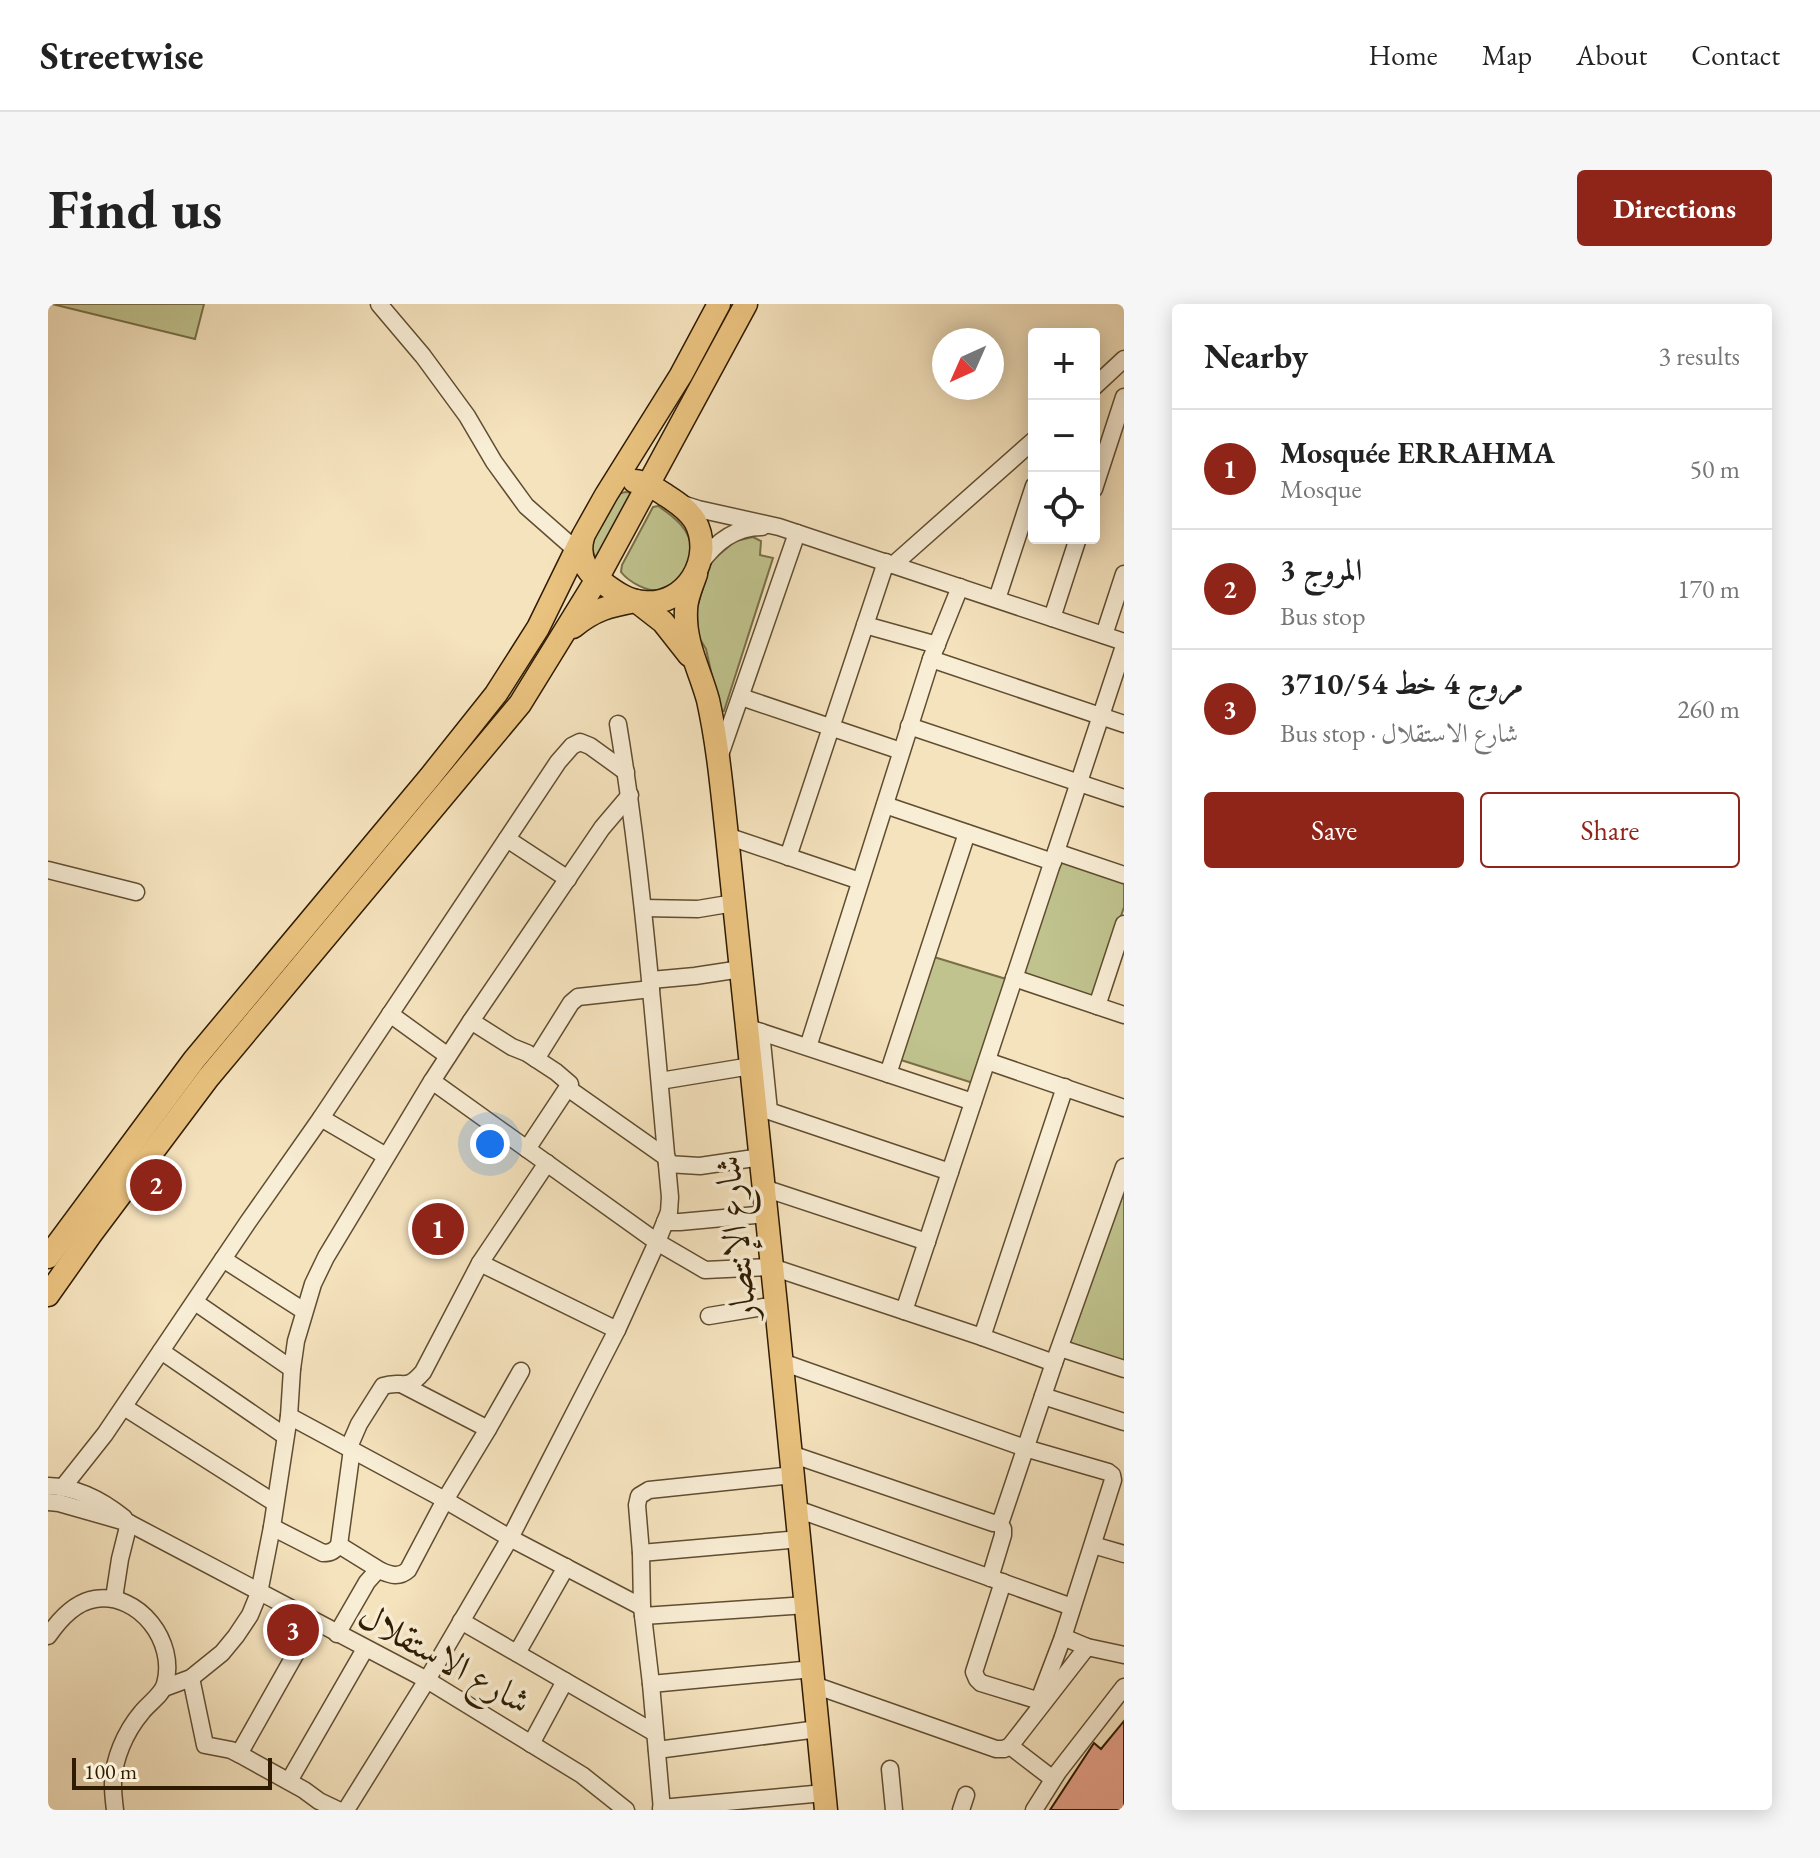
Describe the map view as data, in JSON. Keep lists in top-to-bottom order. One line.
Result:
{"streets":{"main road":["شارع الإنتصار"],"street":["شارع الاستقلال"]},"scale_bar":"100 m","north":"bottom left","page":{"header":"Streetwise","nav":["Home","Map","About","Contact"],"buttons":["Directions",["Save","Share"]],"title":"Find us","heading":["Nearby","3 results"],"map_buttons":["+","−"],"list":[{"mark":"1","name":"Mosquée ERRAHMA","note":"Mosque","value":"50 m"},{"mark":"2","name":"المروج 3","note":"Bus stop","value":"170 m"},{"mark":"3","name":"مروج 4 خط 3710/54","note":"Bus stop · شارع الاستقلال","value":"260 m"}],"pins":["2","1","3"],"scale":"100 m"}}
